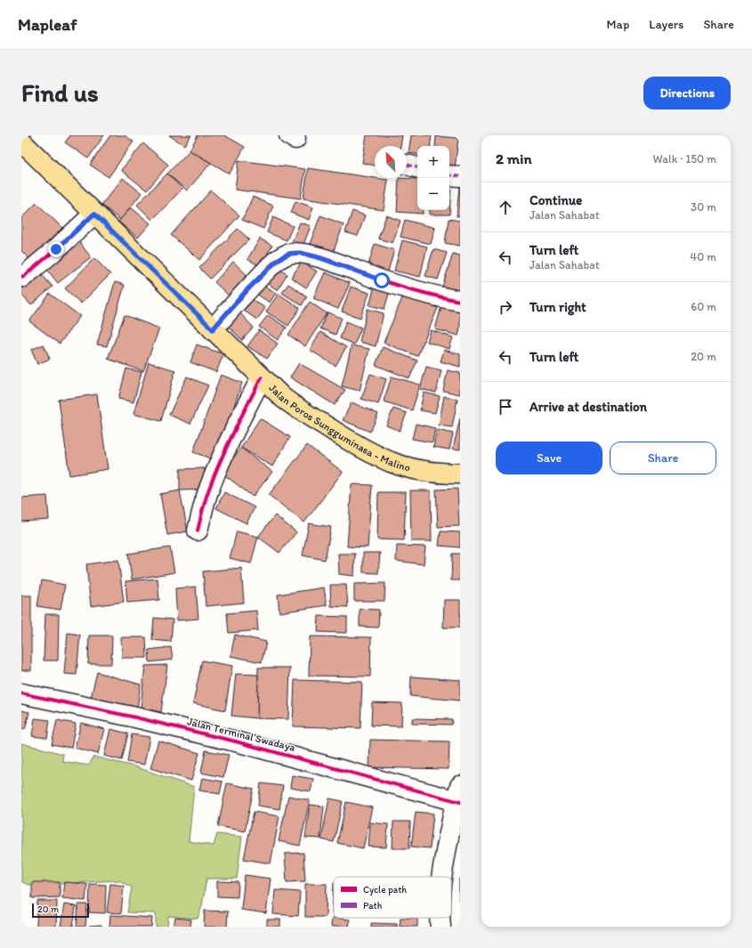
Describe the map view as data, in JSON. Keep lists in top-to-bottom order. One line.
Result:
{"streets":{"main road":["Jalan Poros Sungguminasa - Malino"],"street":["Jalan Terminal Swadaya"]},"legend":["Cycle path","Path"],"scale_bar":"20 m","north":"top left","page":{"header":"Mapleaf","nav":["Map","Layers","Share"],"buttons":["Directions",["Save","Share"]],"title":"Find us","heading":["2 min","Walk · 150 m"],"map_buttons":["+","−"],"list":[["Continue","Jalan Sahabat","30 m"],["Turn left","Jalan Sahabat","40 m"],["Turn right","60 m"],["Turn left","20 m"],"Arrive at destination"],"scale":"20 m"}}
